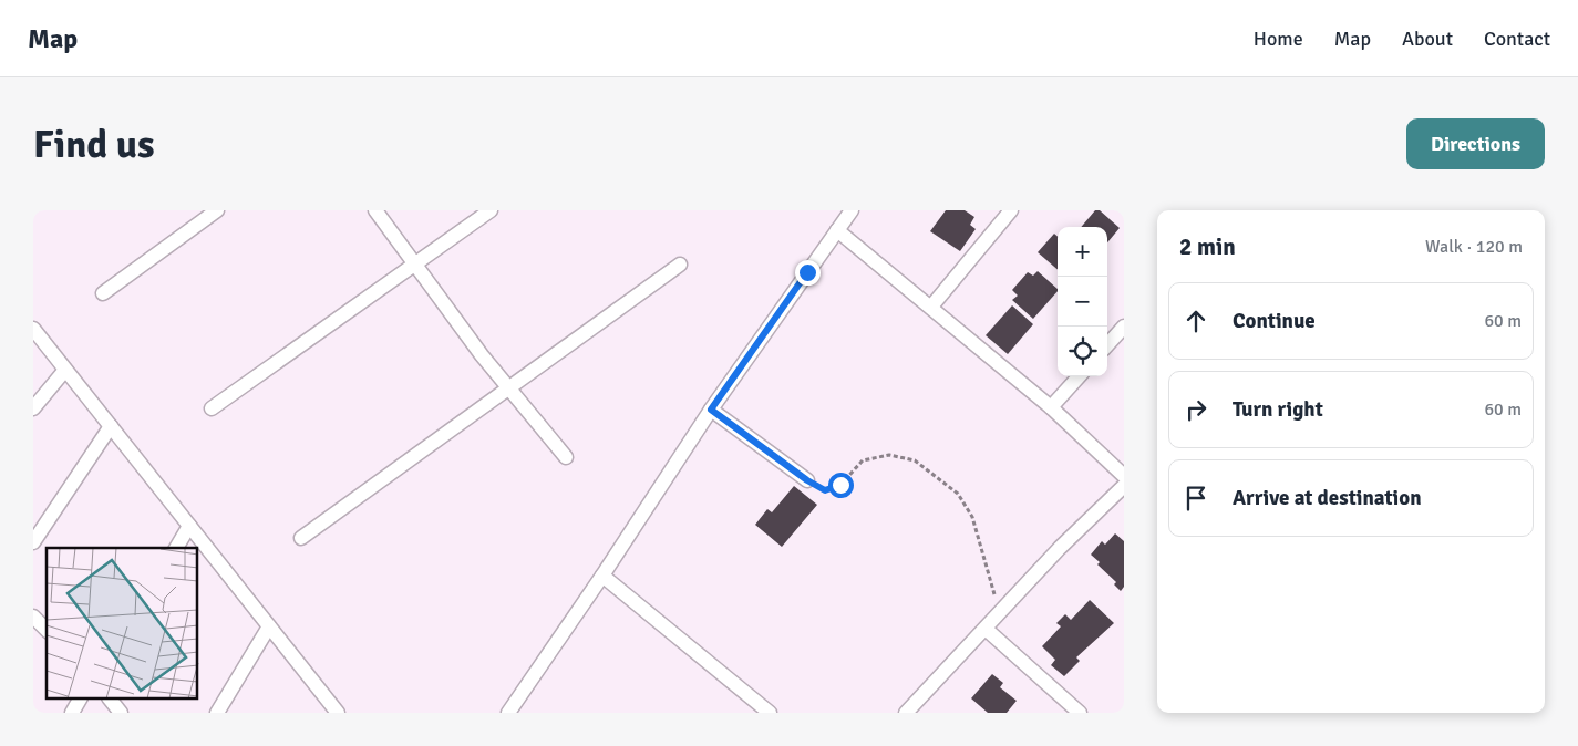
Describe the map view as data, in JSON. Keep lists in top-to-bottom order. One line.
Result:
{"page":{"header":"Map","nav":["Home","Map","About","Contact"],"buttons":"Directions","title":"Find us","heading":["2 min","Walk · 120 m"],"map_buttons":["+","−"],"list":[["Continue","60 m"],["Turn right","60 m"],"Arrive at destination"]}}
